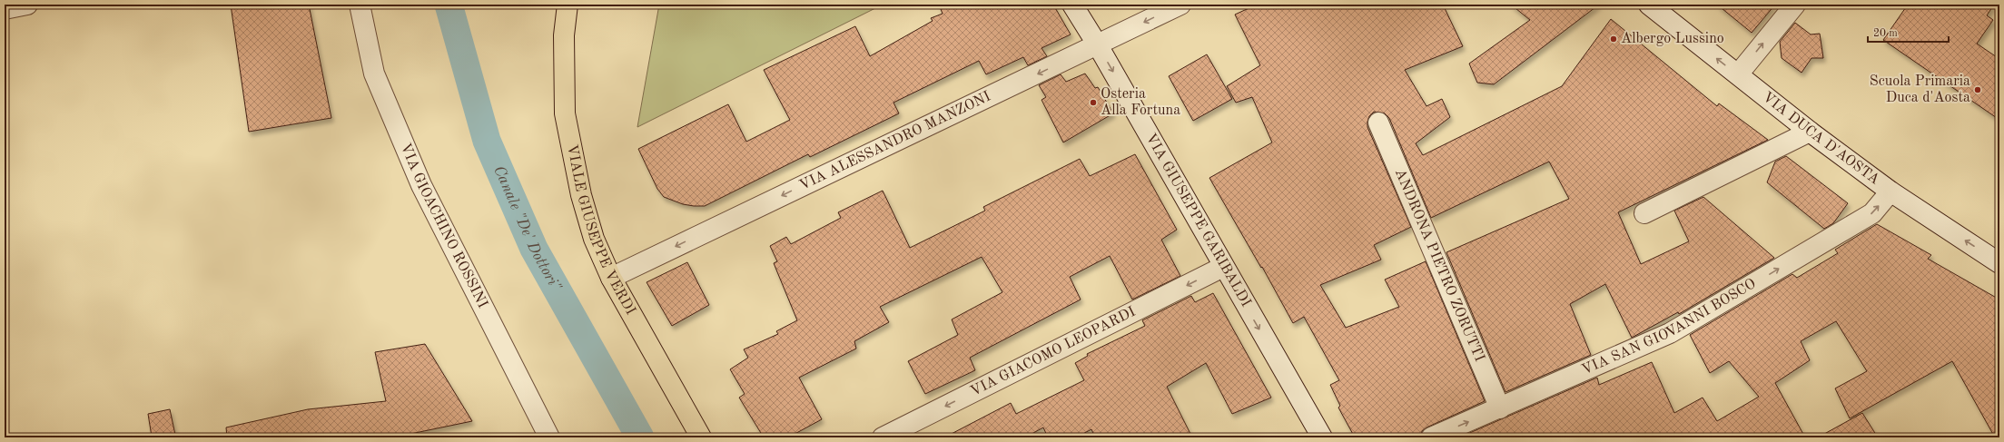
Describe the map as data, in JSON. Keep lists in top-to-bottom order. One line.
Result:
{"streets":{"main road":["VIALE GIUSEPPE VERDI"],"street":["VIA DUCA D'AOSTA","VIA ALESSANDRO MANZONI","VIA GIUSEPPE GARIBALDI","VIA GIOACHINO ROSSINI","ANDRONA PIETRO ZORUTTI","VIA SAN GIOVANNI BOSCO","VIA GIACOMO LEOPARDI"]},"crossings":[["VIA DUCA D'AOSTA","VIA SAN GIOVANNI BOSCO"],["VIA ALESSANDRO MANZONI","VIA GIUSEPPE GARIBALDI"],["VIA ALESSANDRO MANZONI","VIALE GIUSEPPE VERDI"],["VIA GIUSEPPE GARIBALDI","VIA GIACOMO LEOPARDI"],["ANDRONA PIETRO ZORUTTI","VIA SAN GIOVANNI BOSCO"]],"one_way":["VIA DUCA D'AOSTA","VIA ALESSANDRO MANZONI","VIA GIUSEPPE GARIBALDI","VIA GIACOMO LEOPARDI"],"water":["Canale \"De' Dottori\""],"places":["Albergo Lussino","Scuola Primaria Duca d'Aosta","Osteria Alla Fortuna"],"scale_bar":"20 m"}
